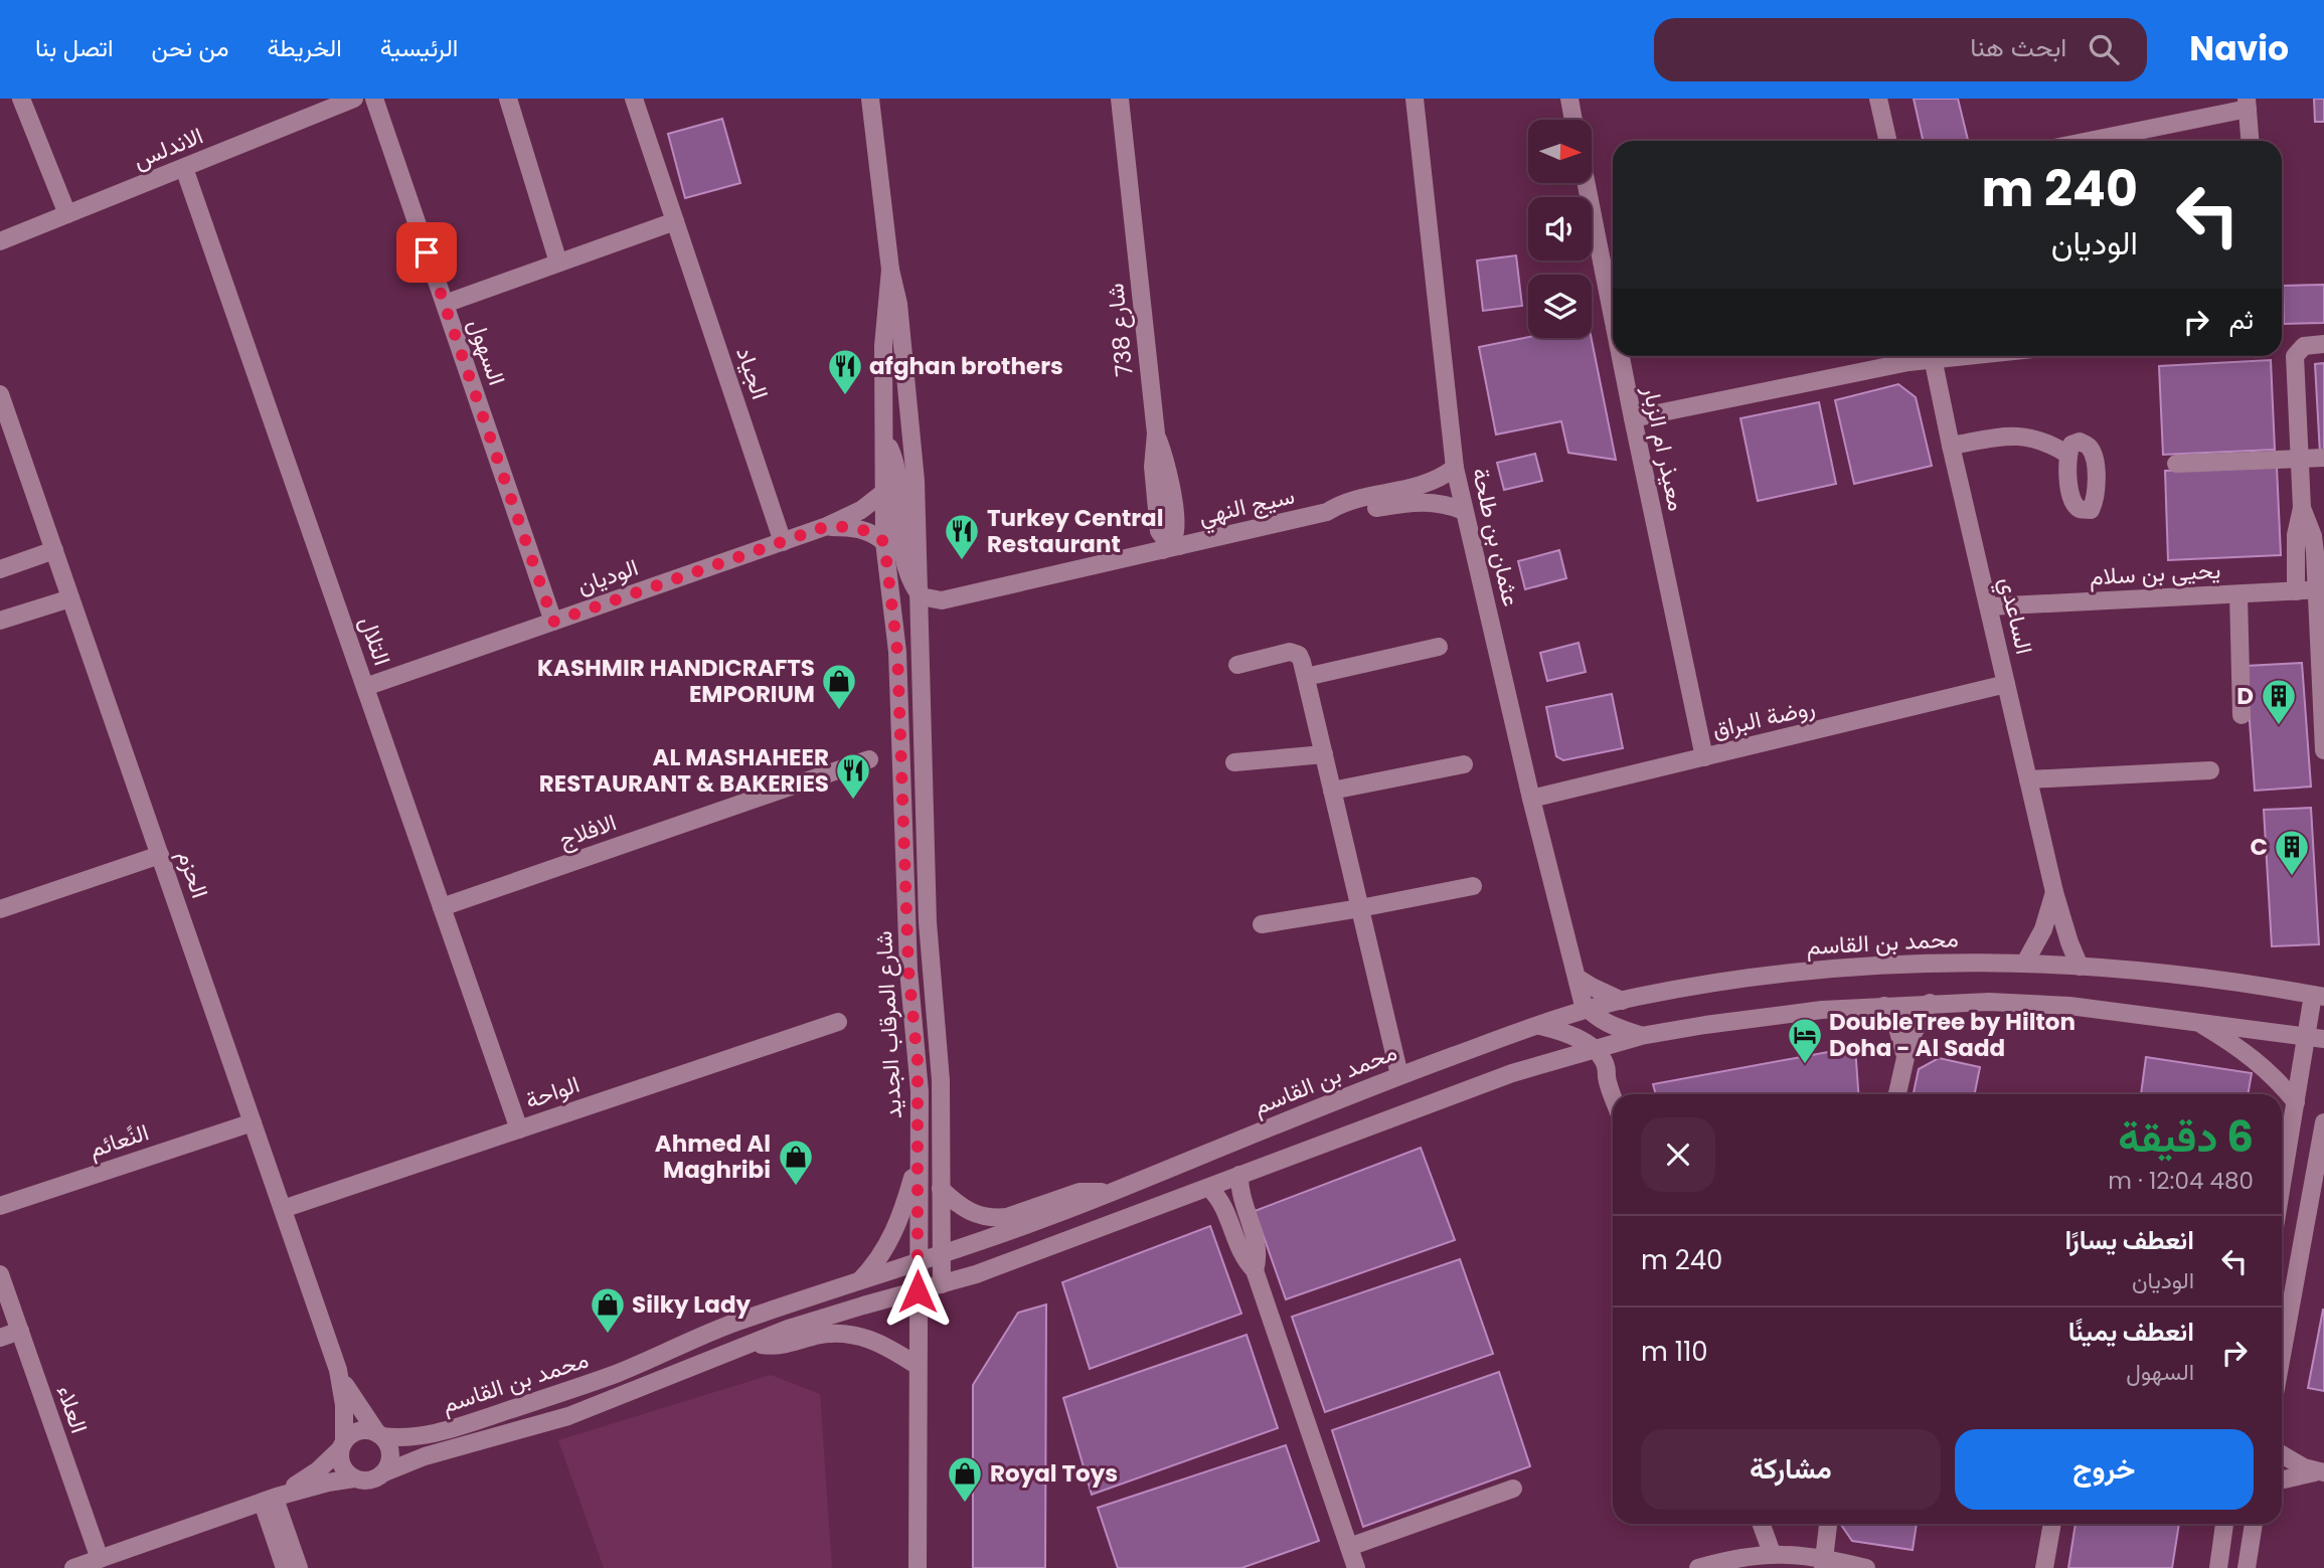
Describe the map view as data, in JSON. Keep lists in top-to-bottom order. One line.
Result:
{"streets":{"street":["الاندلس","شارع 738","السهول","الجياد","معيذر ام الزبار","سيج النهي","عثمان بن طلحة","يحيى بن سلام","الوديان","الساعدي","التلال","روضة البراق","الافلاج","الحزم","محمد بن القاسم","شارع المرقاب الجديد","الواحة","النًعائم","العلاء"]},"crossings":[["الاندلس","التلال"],["شارع 738","سيج النهي"],["السهول","الوديان"],["الجياد","الوديان"],["معيذر ام الزبار","روضة البراق"],["سيج النهي","عثمان بن طلحة"],["سيج النهي","شارع المرقاب الجديد"],["عثمان بن طلحة","روضة البراق"],["عثمان بن طلحة","محمد بن القاسم"],["يحيى بن سلام","الساعدي"],["الوديان","التلال"],["الوديان","شارع المرقاب الجديد"],["الساعدي","روضة البراق"],["الساعدي","محمد بن القاسم"],["التلال","الافلاج"],["التلال","الواحة"],["الحزم","محمد بن القاسم"],["الحزم","الواحة"],["الحزم","النًعائم"],["محمد بن القاسم","شارع المرقاب الجديد"]],"places":{"restaurant":["afghan brothers","Turkey Central Restaurant","AL MASHAHEER RESTAURANT & BAKERIES"],"shop":["KASHMIR HANDICRAFTS EMPORIUM","Ahmed Al Maghribi","Silky Lady","Royal Toys"],"building":["D","C"],"hotel":["DoubleTree by Hilton Doha - Al Sadd"]},"north":"right","page":{"header":"Navio","search":"ابحث هنا","nav":["الرئيسية","الخريطة","من نحن","اتصل بنا"],"turn":["240 m","الوديان"],"then":"ثم","heading":["6 دقيقة","480 m · 12:04"],"list":[{"name":"انعطف يسارًا","note":"الوديان","value":"240 m"},{"name":"انعطف يمينًا","note":"السهول","value":"110 m"}],"buttons":["خروج","مشاركة"]}}
